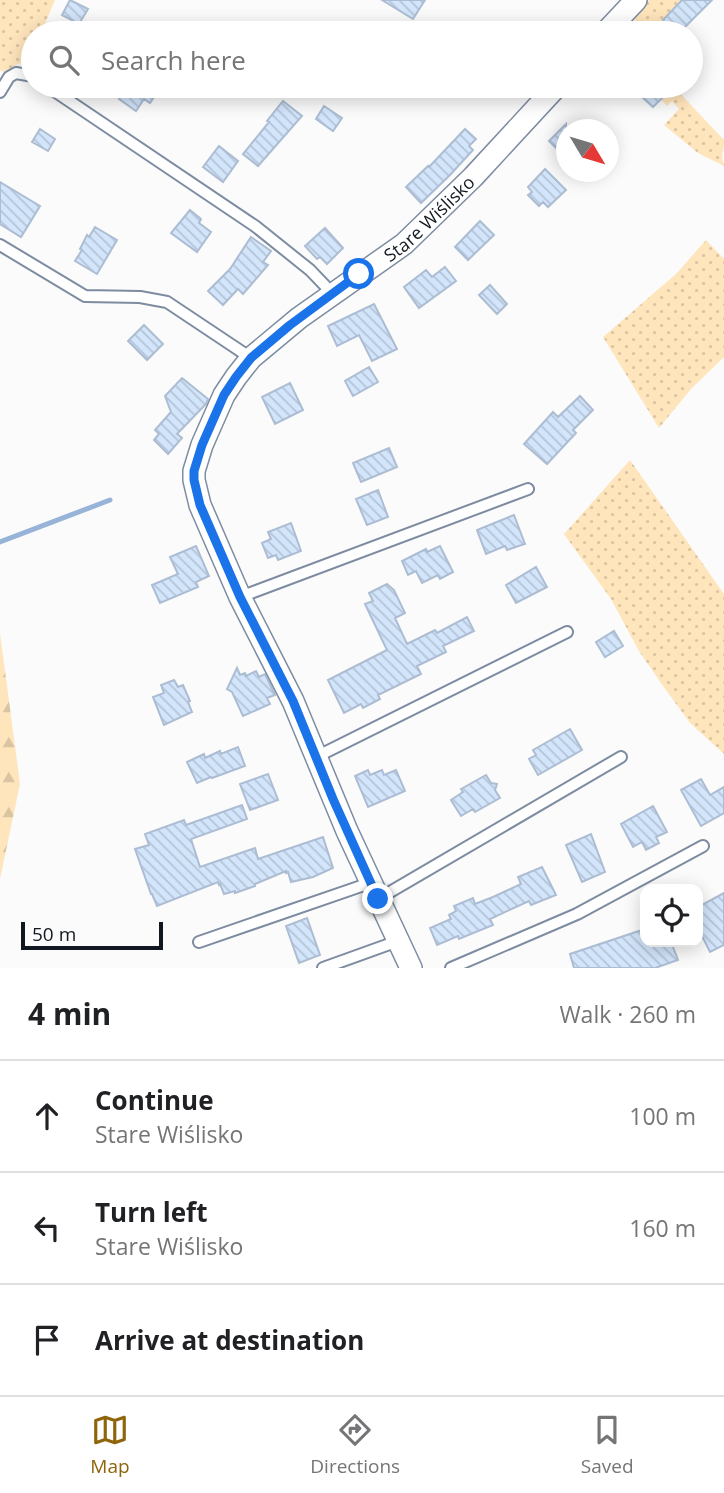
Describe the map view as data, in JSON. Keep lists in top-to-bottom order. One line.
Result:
{"streets":{"street":["Stare Wiślisko"]},"scale_bar":"50 m","north":"bottom right","page":{"search":"Search here","scale":"50 m","heading":["4 min","Walk · 260 m"],"list":[["Continue","Stare Wiślisko","100 m"],["Turn left","Stare Wiślisko","160 m"],"Arrive at destination"],"nav":["Map","Directions","Saved"]}}
